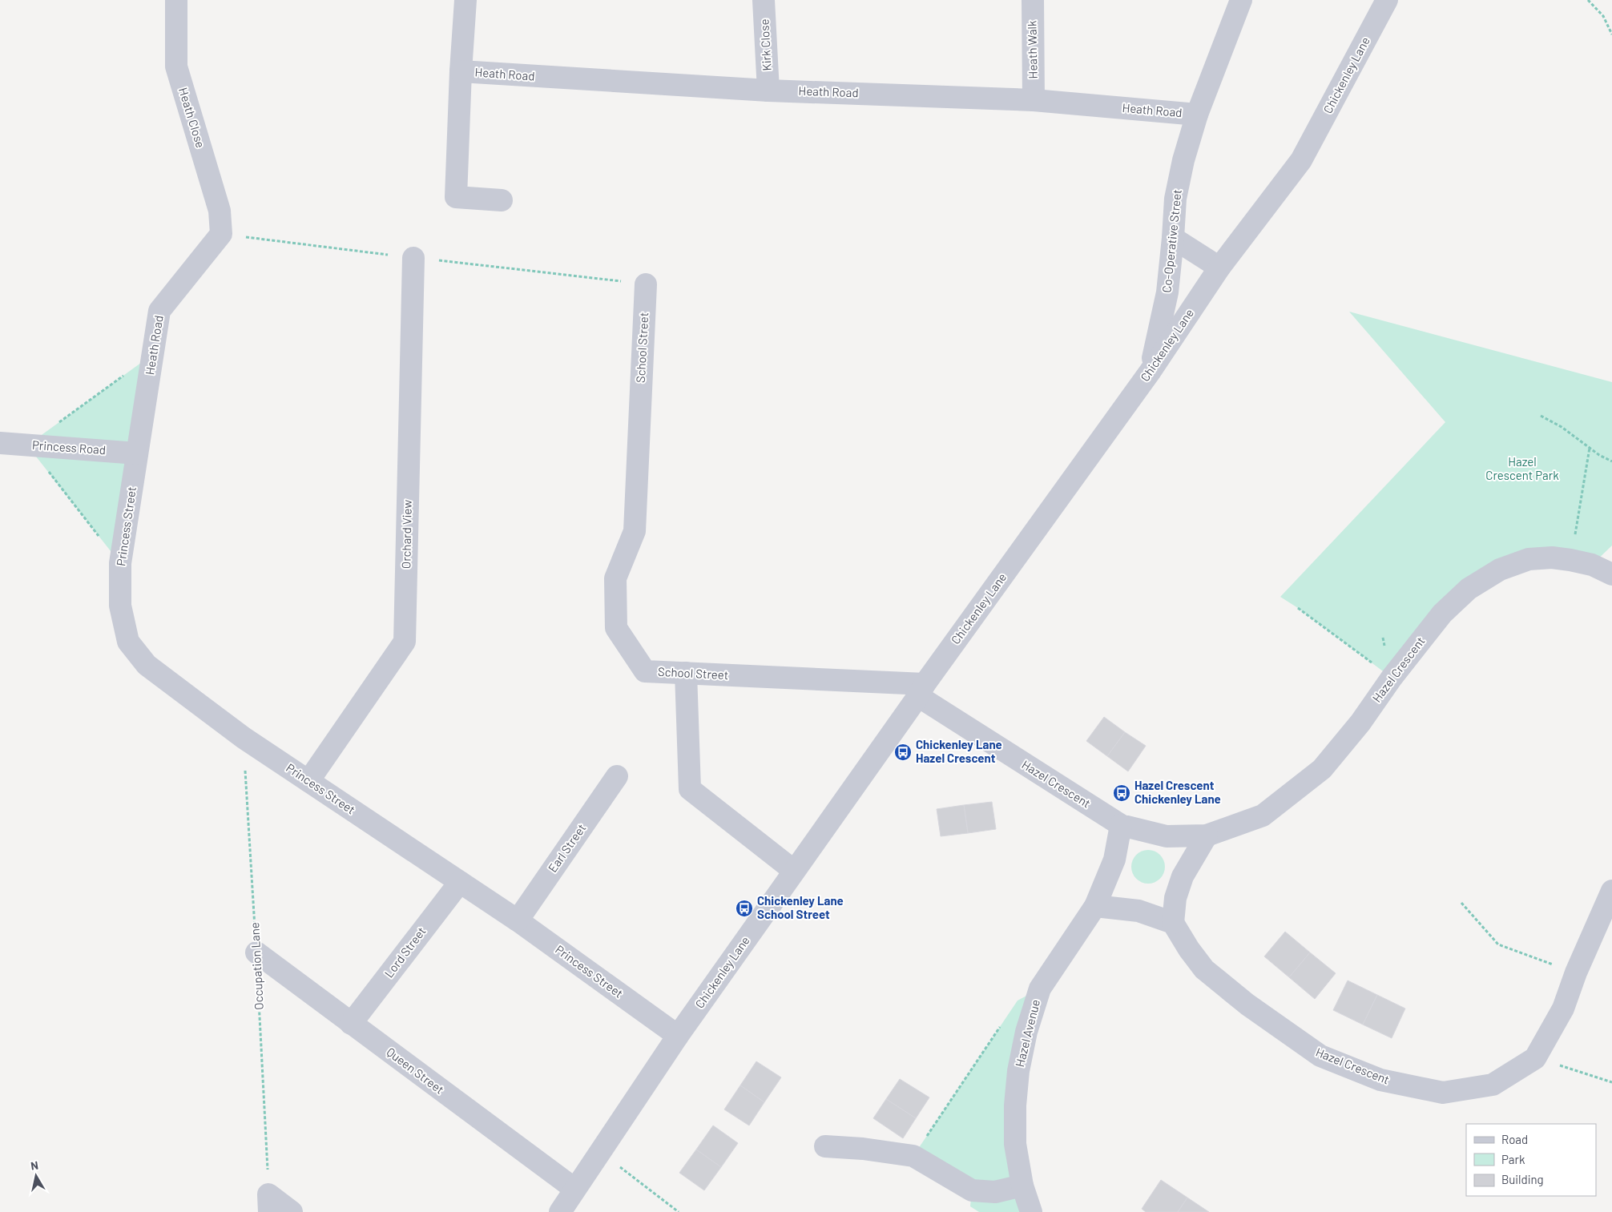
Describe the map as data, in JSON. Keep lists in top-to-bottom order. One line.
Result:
{"streets":{"street":["Kirk Close","Heath Walk","Heath Road","Chickenley Lane","Heath Close","Co-Operative Street","School Street","Princess Road","Princess Street","Orchard View","Hazel Crescent","Earl Street","Lord Street","Hazel Avenue","Queen Street"],"path":["Occupation Lane"]},"crossings":[["Kirk Close","Heath Road"],["Heath Walk","Heath Road"],["Heath Road","Heath Close"],["Heath Road","Co-Operative Street"],["Heath Road","Princess Road"],["Heath Road","Princess Street"],["Chickenley Lane","Co-Operative Street"],["Chickenley Lane","School Street"],["Chickenley Lane","Princess Street"],["Chickenley Lane","Hazel Crescent"],["Chickenley Lane","Queen Street"],["School Street","Hazel Crescent"],["Princess Road","Princess Street"],["Princess Street","Orchard View"],["Princess Street","Earl Street"],["Princess Street","Lord Street"],["Princess Street","Occupation Lane"],["Hazel Crescent","Hazel Avenue"],["Lord Street","Queen Street"],["Occupation Lane","Queen Street"]],"parks":["Hazel Crescent Park"],"places":{"bus stop":["Chickenley Lane Hazel Crescent","Hazel Crescent Chickenley Lane","Chickenley Lane School Street"]},"legend":["Road","Park","Building"],"north":"top"}
